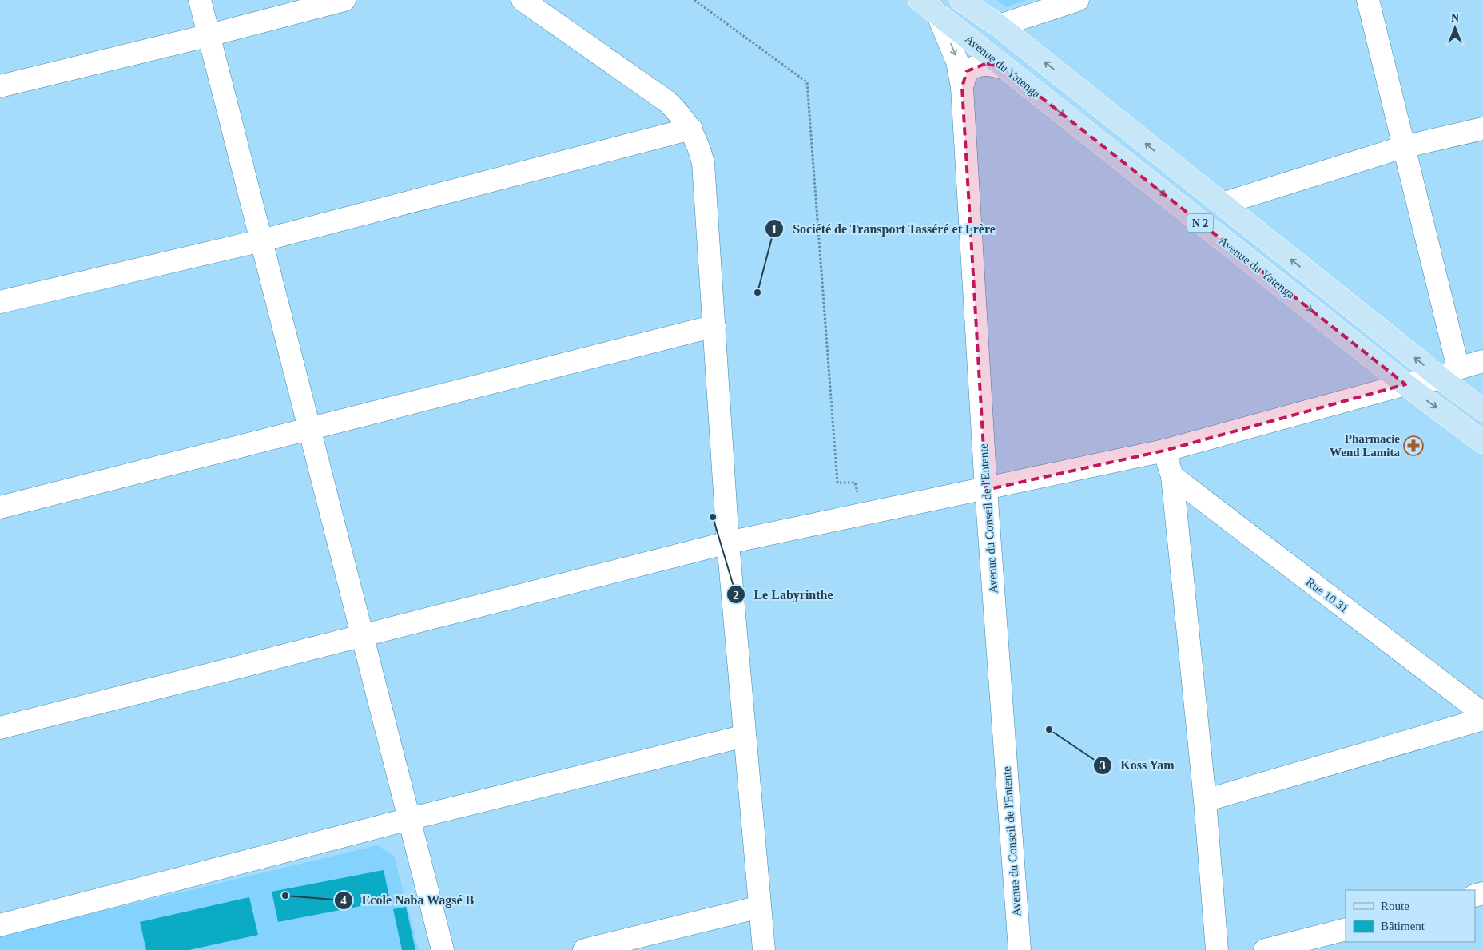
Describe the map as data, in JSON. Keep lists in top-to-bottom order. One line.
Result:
{"streets":{"main road":["Avenue du Yatenga","N 2"],"street":["Avenue du Conseil de l'Entente","Rue 10.31"]},"crossings":[["Avenue du Yatenga","Avenue du Conseil de l'Entente"]],"places":{"other":["Société de Transport Tasséré et Frère","Le Labyrinthe","Koss Yam","Ecole Naba Wagsé B"],"pharmacy":["Pharmacie Wend Lamita"]},"legend":["Route","Bâtiment"],"north":"top"}
